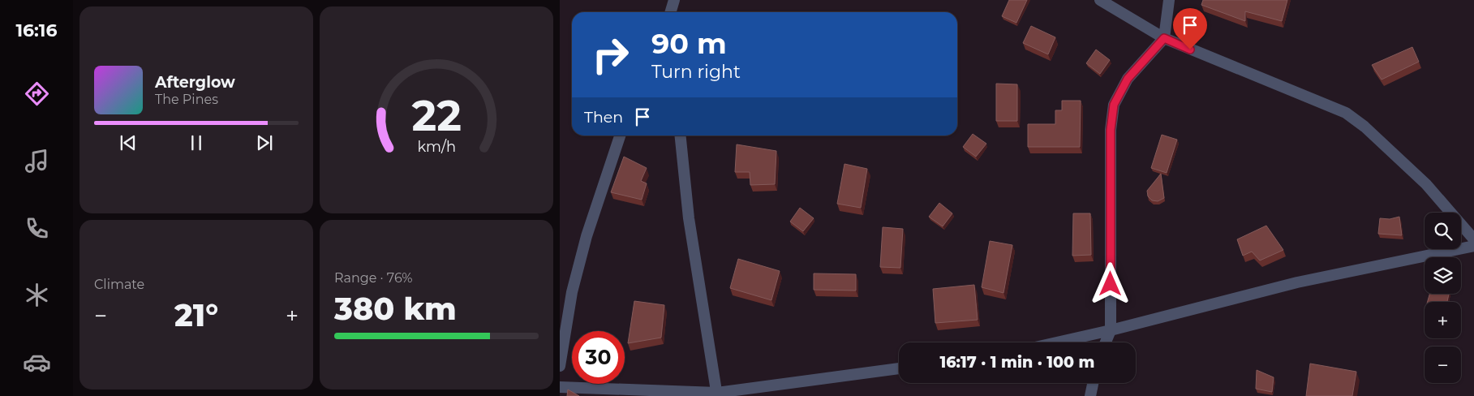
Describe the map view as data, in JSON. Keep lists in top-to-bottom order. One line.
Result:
{"page":{"tabs":"16:16","turn":["90 m","Turn right"],"song":["Afterglow","The Pines"],"then":"Then","map_buttons":["+","−"],"tile":["Climate",["Range · 76%","380 km"]],"heat":["−","21°","+"],"limit":"30","trip":"16:17 · 1 min · 100 m","gauge":["22","km/h"]}}
